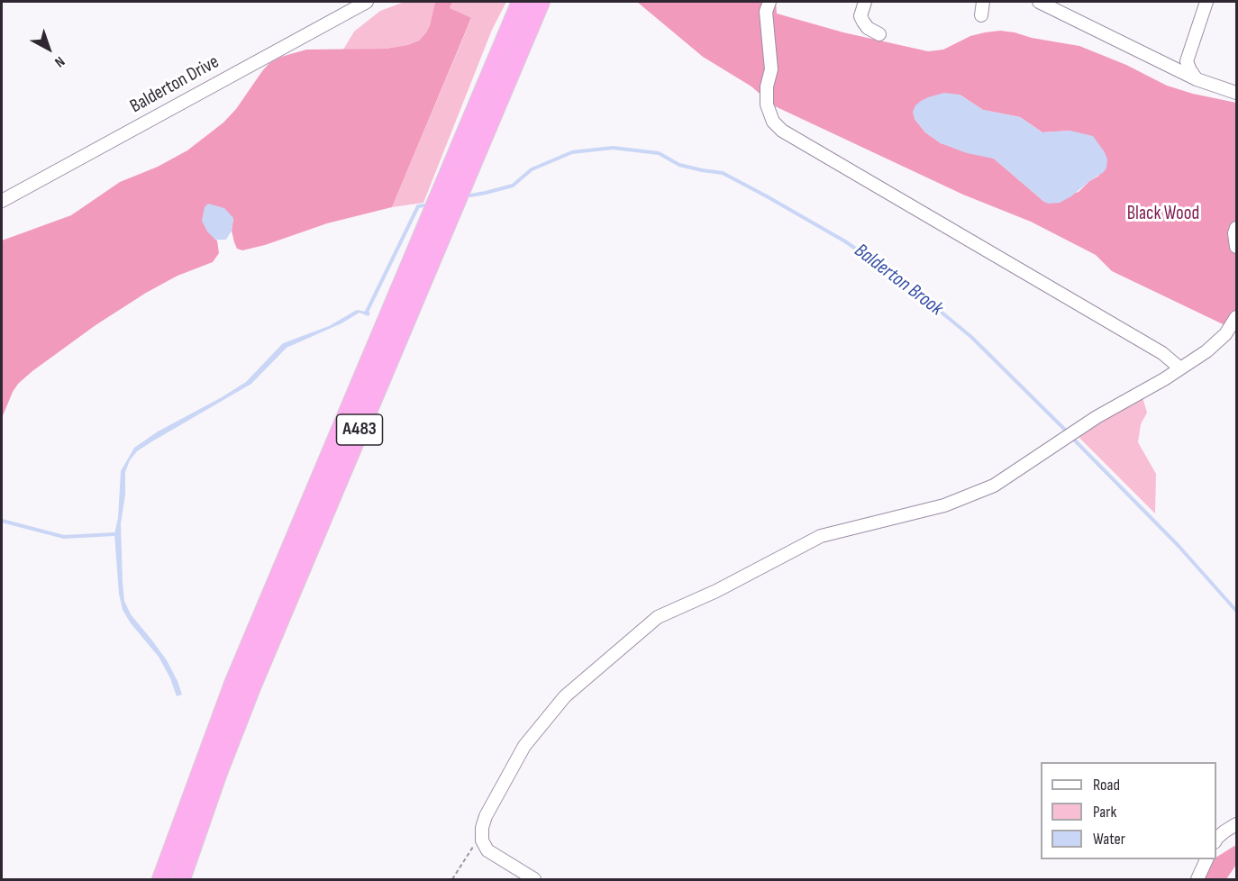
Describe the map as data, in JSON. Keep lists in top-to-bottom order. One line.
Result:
{"streets":{"highway":["A483"],"lane":["Balderton Drive"]},"water":["Balderton Brook"],"parks":["Black Wood"],"legend":["Road","Park","Water"],"north":"bottom right"}
